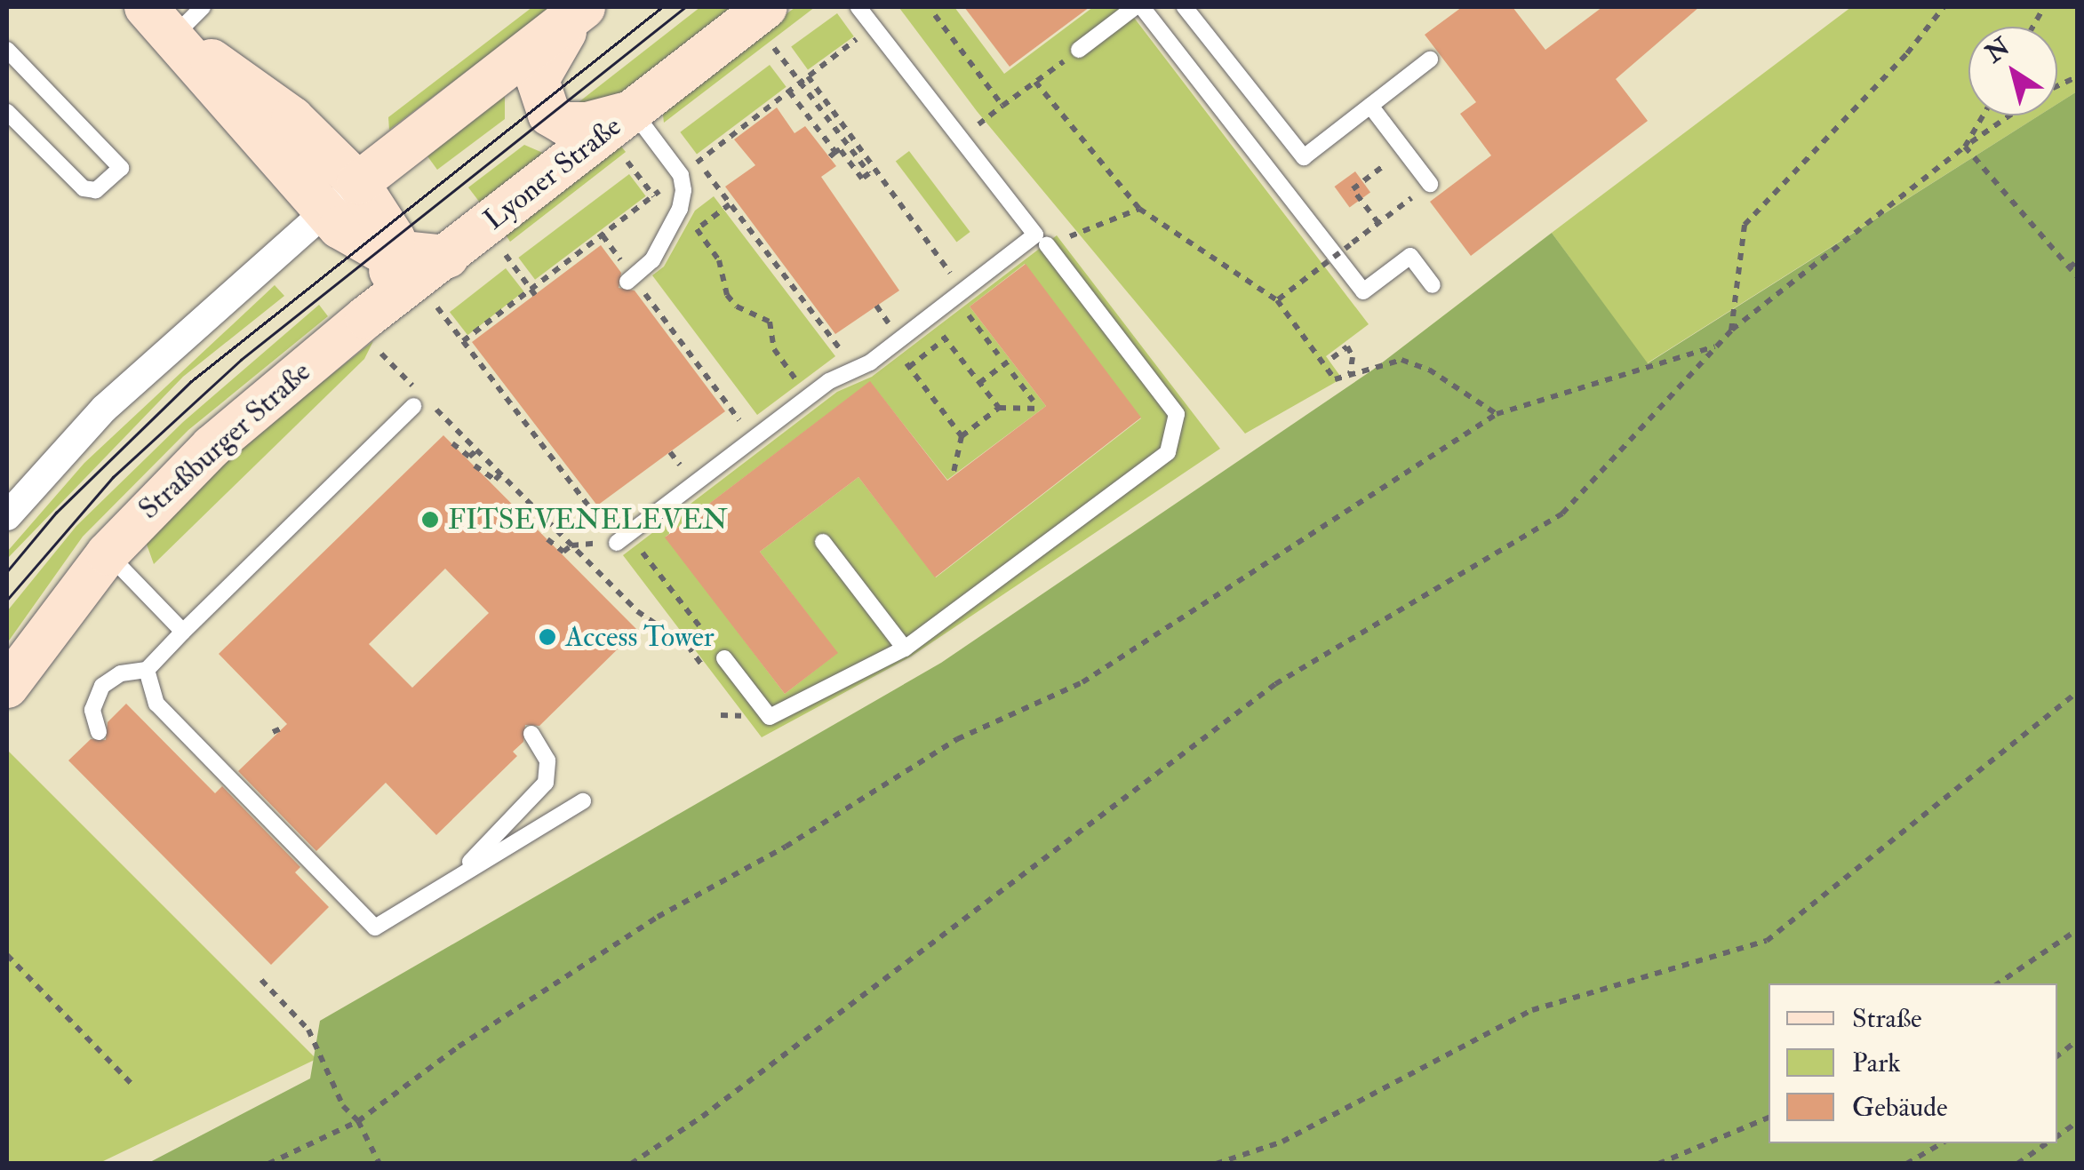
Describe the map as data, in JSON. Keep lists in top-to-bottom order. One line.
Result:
{"streets":{"main road":["Lyoner Straße","Straßburger Straße"]},"crossings":[["Lyoner Straße","Straßburger Straße"]],"places":["FITSEVENELEVEN","Access Tower"],"legend":["Straße","Park","Gebäude"],"north":"top left"}
